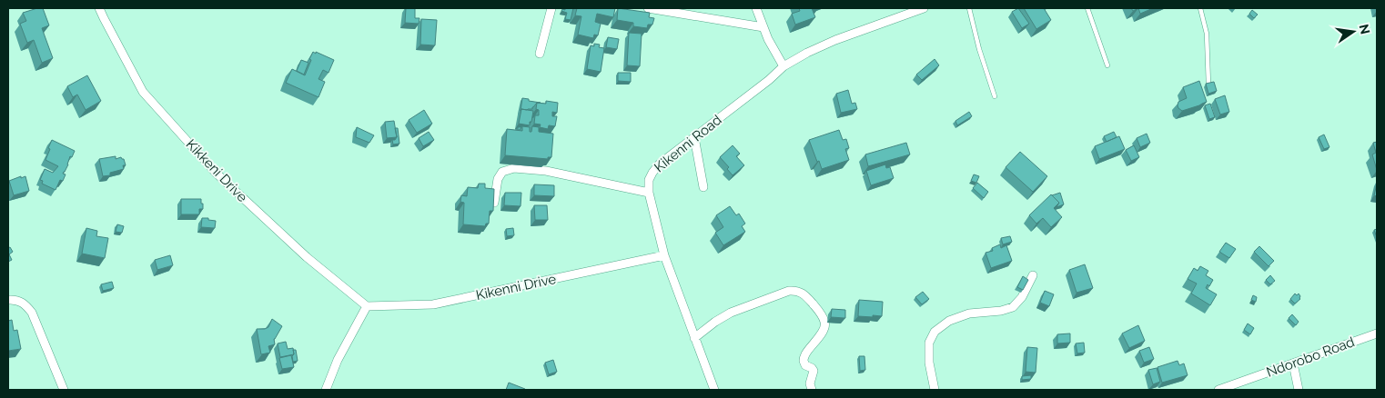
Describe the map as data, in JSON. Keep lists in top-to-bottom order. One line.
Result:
{"streets":{"street":["Kikenni Road","Kikkeni Drive","Kikenni Drive","Ndorobo Road"]},"crossings":[["Kikenni Road","Kikenni Drive"],["Kikkeni Drive","Kikenni Drive"]],"north":"right"}
